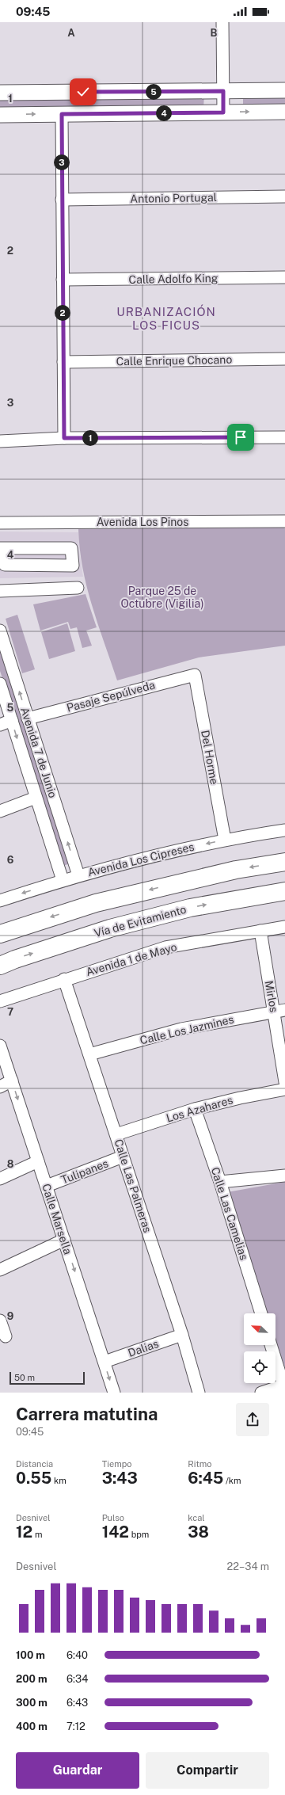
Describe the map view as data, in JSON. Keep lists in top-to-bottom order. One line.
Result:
{"streets":{"highway":["Vía de Evitamiento"],"street":["Antonio Portugal","Calle Adolfo King","Calle Enrique Chocano","Avenida Los Pinos","Pasaje Sepúlveda","Avenida 7 de Junio","Del Horme","Avenida Los Cipreses","Avenida 1 de Mayo","Mirlos","Calle Los Jazmines","Los Azahares","Tulipanes","Calle Las Palmeras","Calle Las Camelias","Calle Marsella","Dalias"]},"crossings":[["Pasaje Sepúlveda","Avenida 7 de Junio"],["Pasaje Sepúlveda","Del Horme"],["Avenida 7 de Junio","Avenida Los Cipreses"],["Del Horme","Avenida Los Cipreses"],["Avenida 1 de Mayo","Mirlos"],["Avenida 1 de Mayo","Calle Las Palmeras"],["Mirlos","Calle Los Jazmines"],["Calle Los Jazmines","Calle Las Palmeras"],["Los Azahares","Calle Las Palmeras"],["Los Azahares","Calle Las Camelias"],["Tulipanes","Calle Las Palmeras"],["Tulipanes","Calle Marsella"],["Calle Las Palmeras","Dalias"],["Calle Marsella","Dalias"]],"one_way":["Avenida Los Cipreses","Calle Marsella"],"districts":["URBANIZACIÓN LOS FICUS"],"parks":["Parque 25 de Octubre (Vigilia)"],"scale_bar":"50 m","north":"top left","page":{"status":"09:45","pins":["5","4","3","2","1"],"scale":"50 m","heading":["Carrera matutina","09:45"],"stats":[["Distancia","0.55 km"],["Tiempo","3:43"],["Ritmo","6:45 /km"],["Desnivel","12 m"],["Pulso","142 bpm"],["kcal","38"]],"chart":["Desnivel","22–34 m"],"list":[{"name":"100 m","note":"6:40"},{"name":"200 m","note":"6:34"},{"name":"300 m","note":"6:43"},{"name":"400 m","note":"7:12"}],"buttons":["Guardar","Compartir"]},"grid":{"columns":["A","B"],"rows":["1","2","3","4","5","6","7","8","9"]}}
